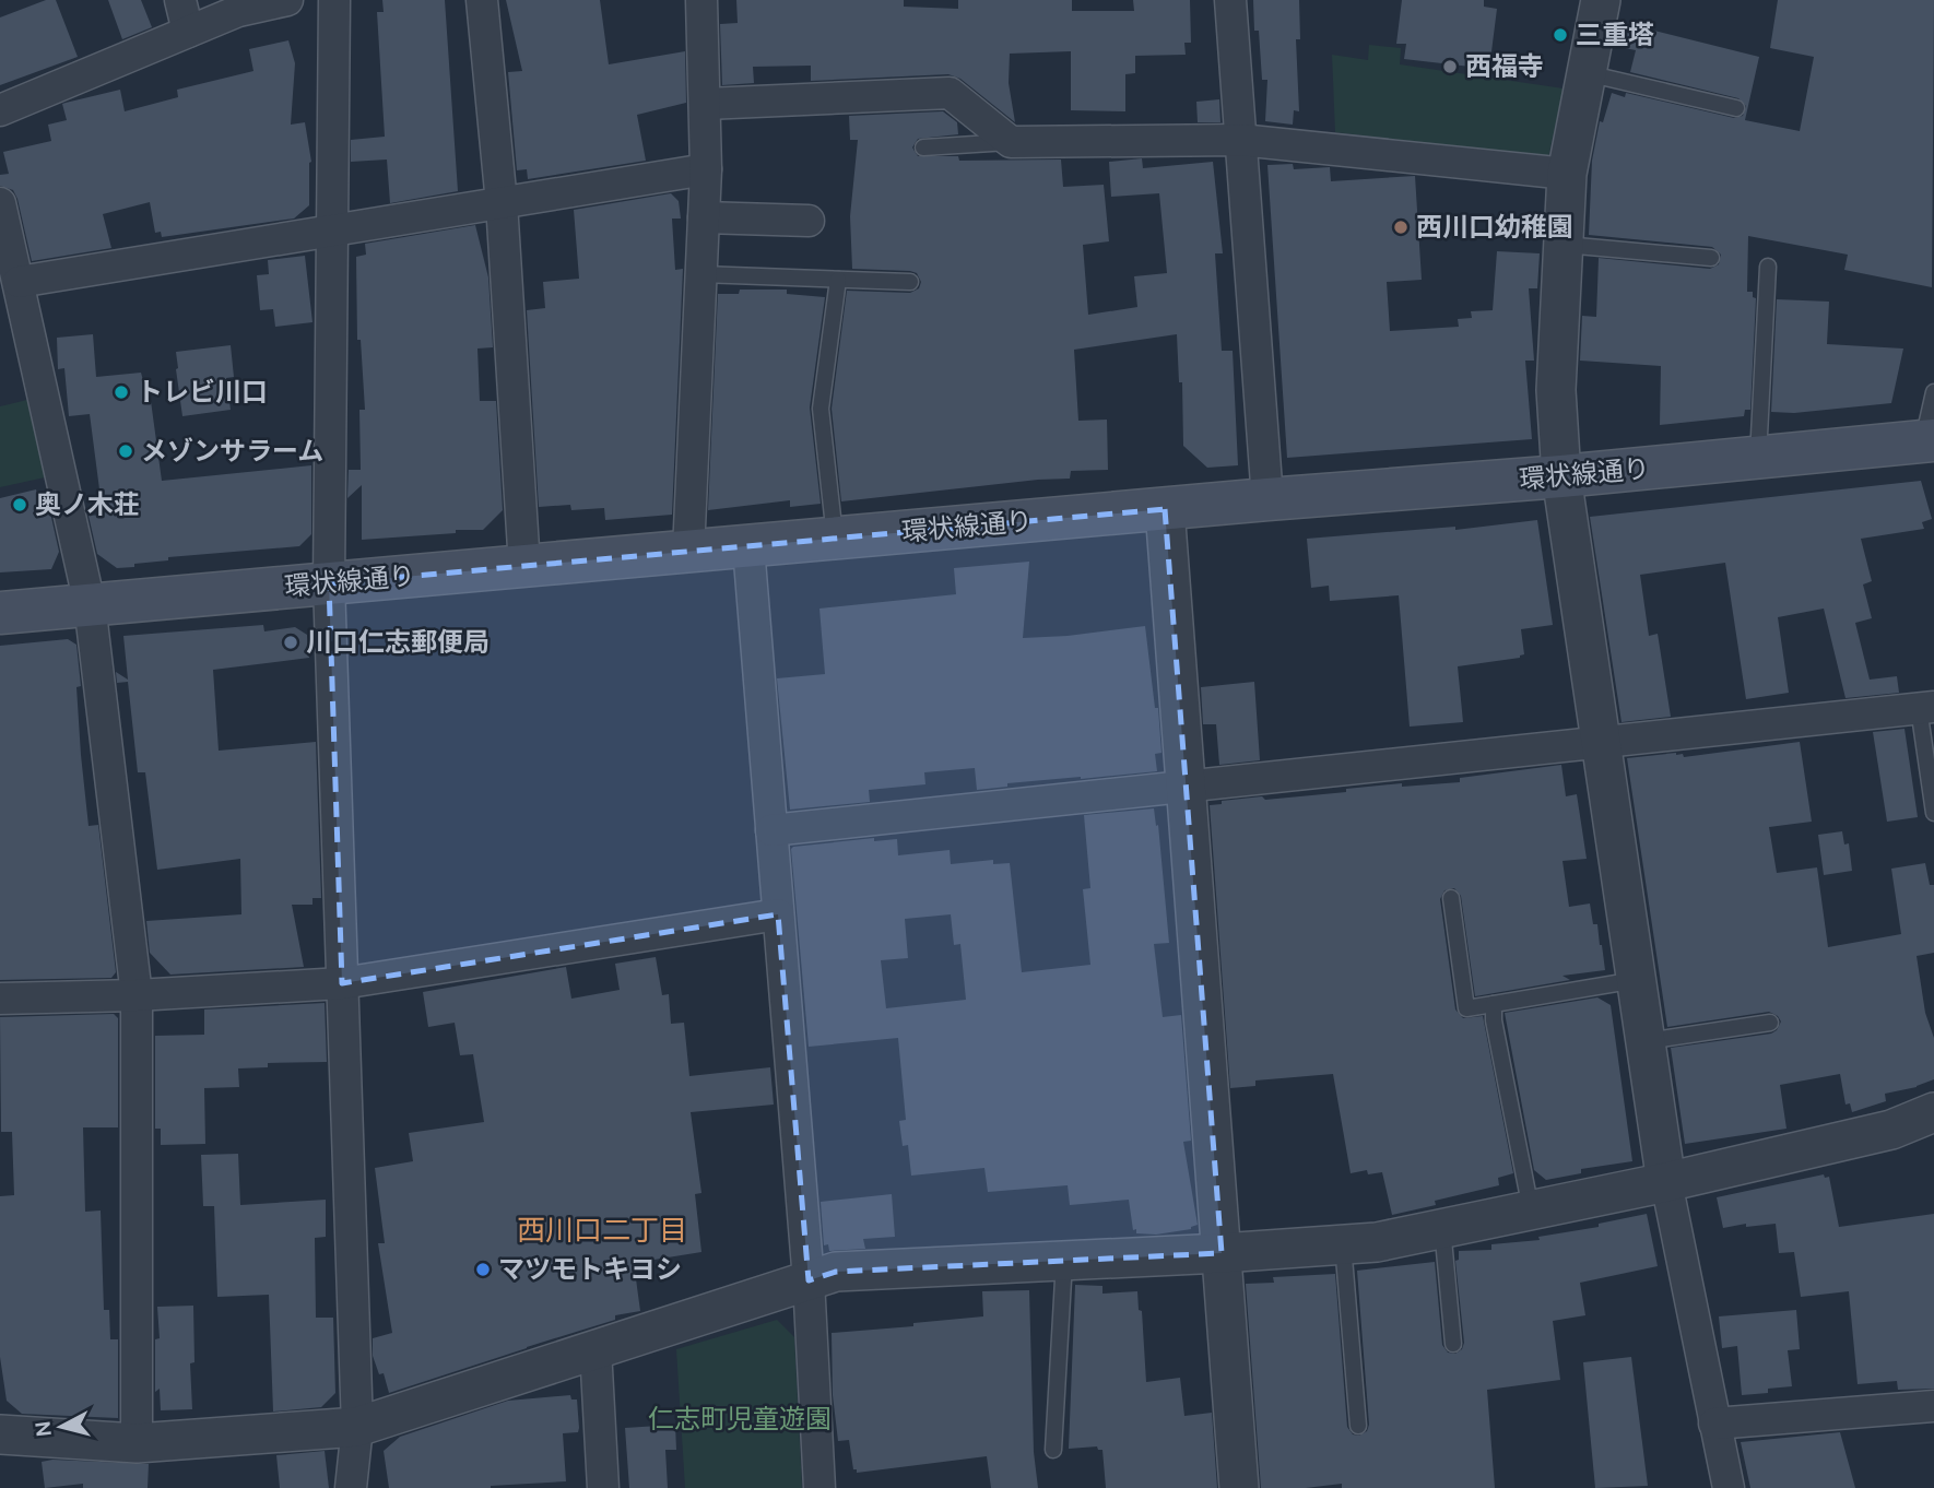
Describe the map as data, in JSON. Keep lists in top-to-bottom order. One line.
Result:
{"streets":{"main road":["環状線通り"]},"districts":["西川口二丁目"],"parks":["仁志町児童遊園"],"places":["三重塔","西福寺","西川口幼稚園","トレビ川口","メゾンサラーム","奥ノ木荘","川口仁志郵便局","マツモトキヨシ"],"north":"left"}
